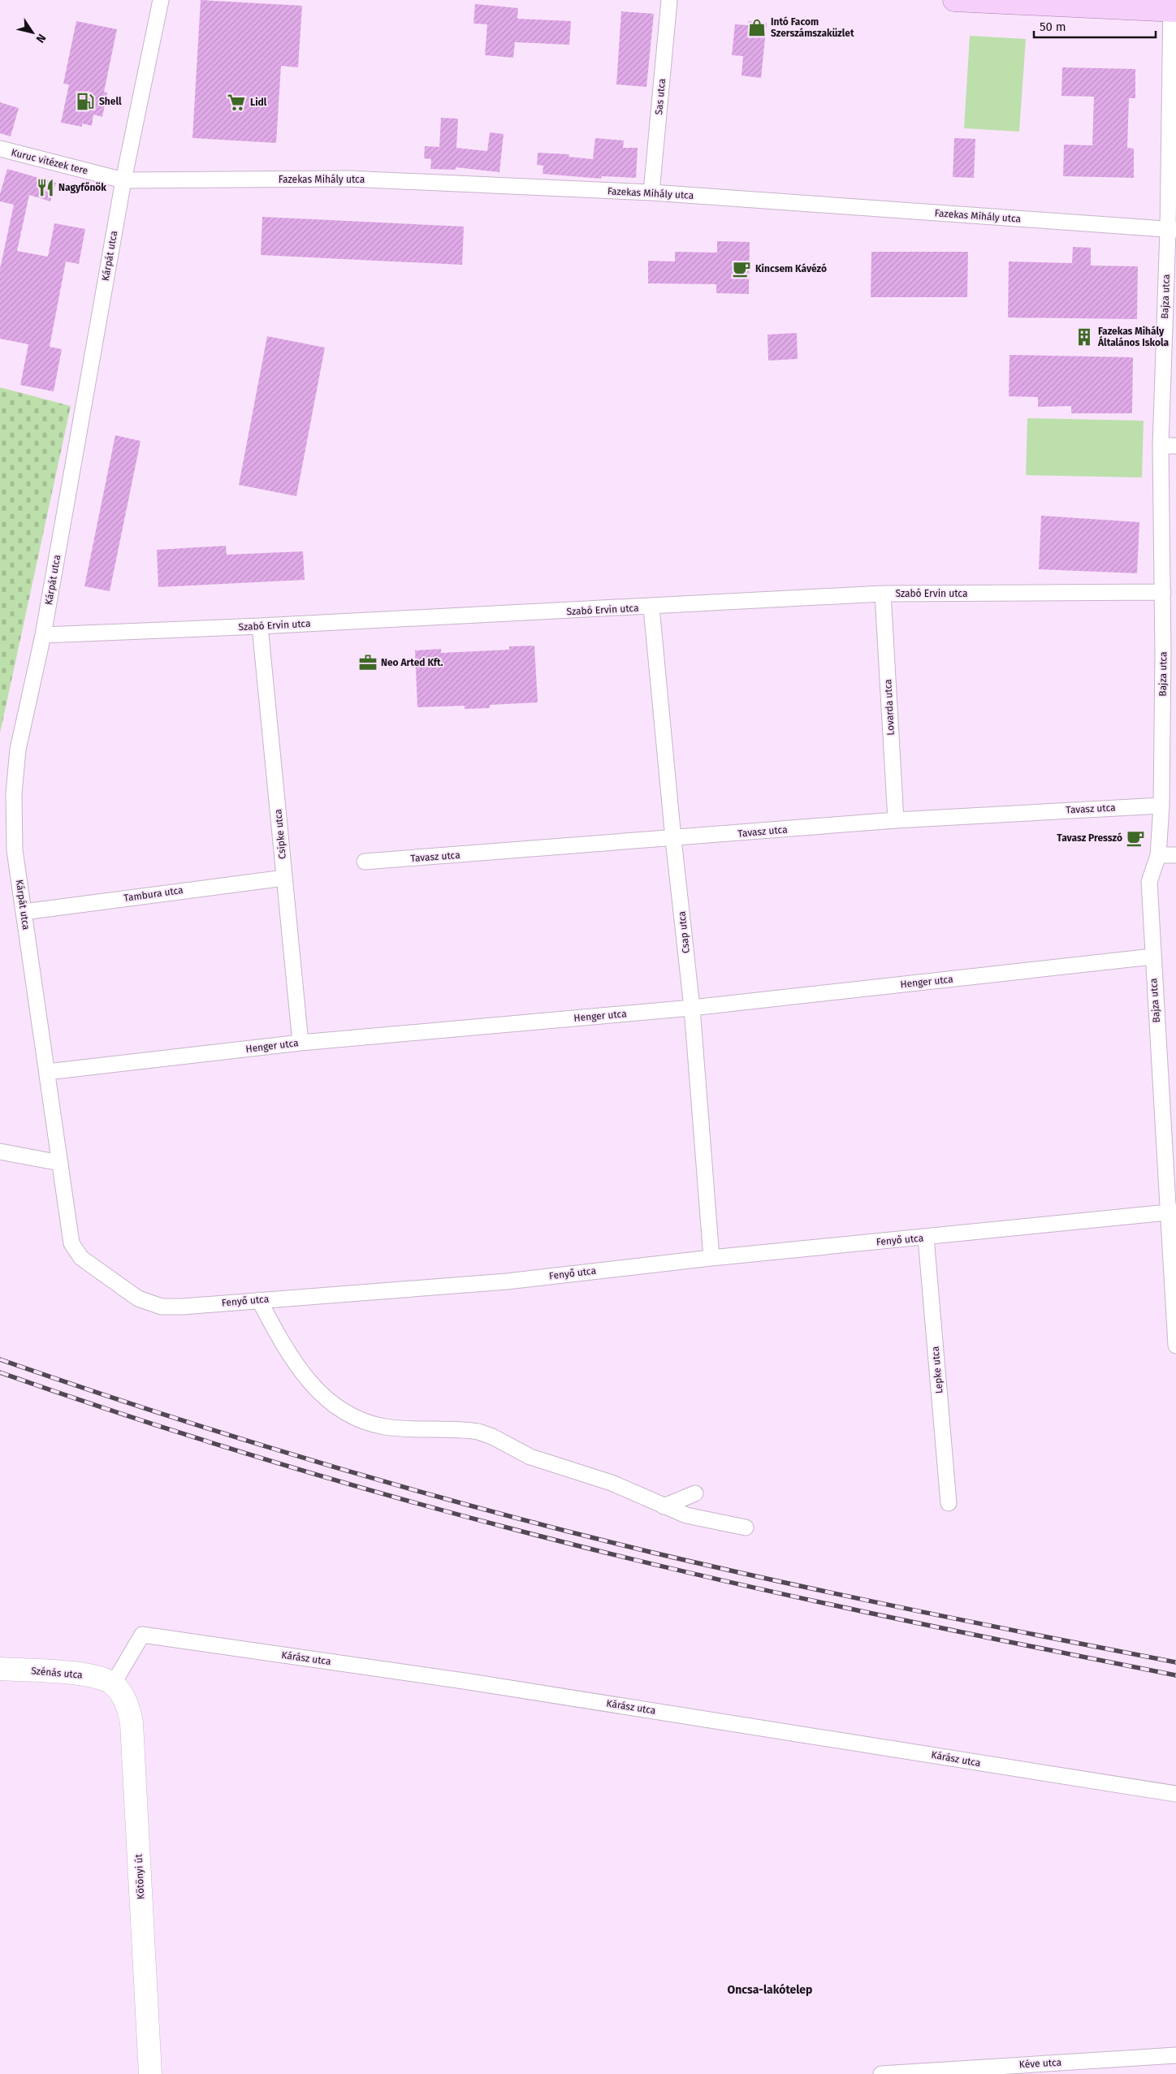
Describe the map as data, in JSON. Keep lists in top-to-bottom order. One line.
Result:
{"streets":{"street":["Sas utca","Kuruc vitézek tere","Fazekas Mihály utca","Kárpát utca","Bajza utca","Szabó Ervin utca","Lovarda utca","Tavasz utca","Csipke utca","Tambura utca","Csap utca","Henger utca","Fenyő utca","Lepke utca","Kárász utca","Szénás utca","Kötönyi út","Kéve utca"]},"crossings":[["Sas utca","Fazekas Mihály utca"],["Kuruc vitézek tere","Fazekas Mihály utca"],["Kuruc vitézek tere","Kárpát utca"],["Fazekas Mihály utca","Kárpát utca"],["Fazekas Mihály utca","Bajza utca"],["Kárpát utca","Szabó Ervin utca"],["Kárpát utca","Tambura utca"],["Kárpát utca","Henger utca"],["Kárpát utca","Fenyő utca"],["Bajza utca","Szabó Ervin utca"],["Bajza utca","Tavasz utca"],["Bajza utca","Henger utca"],["Bajza utca","Fenyő utca"],["Szabó Ervin utca","Lovarda utca"],["Szabó Ervin utca","Csipke utca"],["Szabó Ervin utca","Csap utca"],["Lovarda utca","Tavasz utca"],["Tavasz utca","Csap utca"],["Csipke utca","Tambura utca"],["Csipke utca","Henger utca"],["Csap utca","Henger utca"],["Csap utca","Fenyő utca"],["Fenyő utca","Lepke utca"],["Kárász utca","Szénás utca"],["Kárász utca","Kötönyi út"],["Szénás utca","Kötönyi út"]],"districts":["Oncsa-lakótelep"],"places":{"shop":["Intó Facom Szerszámszaküzlet"],"fuel station":["Shell"],"supermarket":["Lidl"],"restaurant":["Nagyfőnök"],"cafe":["Kincsem Kávézó","Tavasz Presszó"],"building":["Fazekas Mihály Általános Iskola"],"office":["Neo Arted Kft."]},"scale_bar":"50 m","north":"bottom right"}
